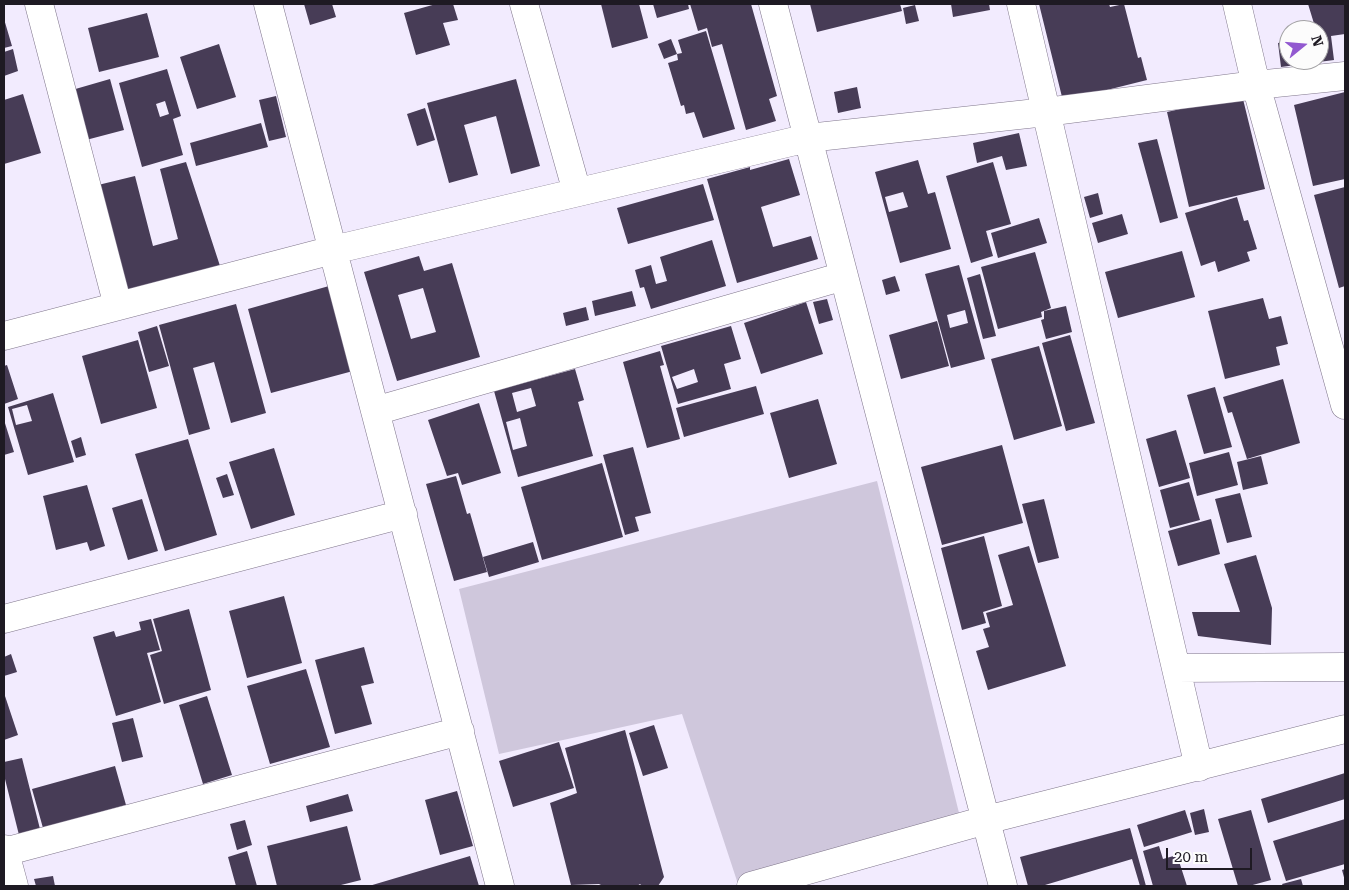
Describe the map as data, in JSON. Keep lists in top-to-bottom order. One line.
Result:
{"scale_bar":"20 m","north":"right"}
